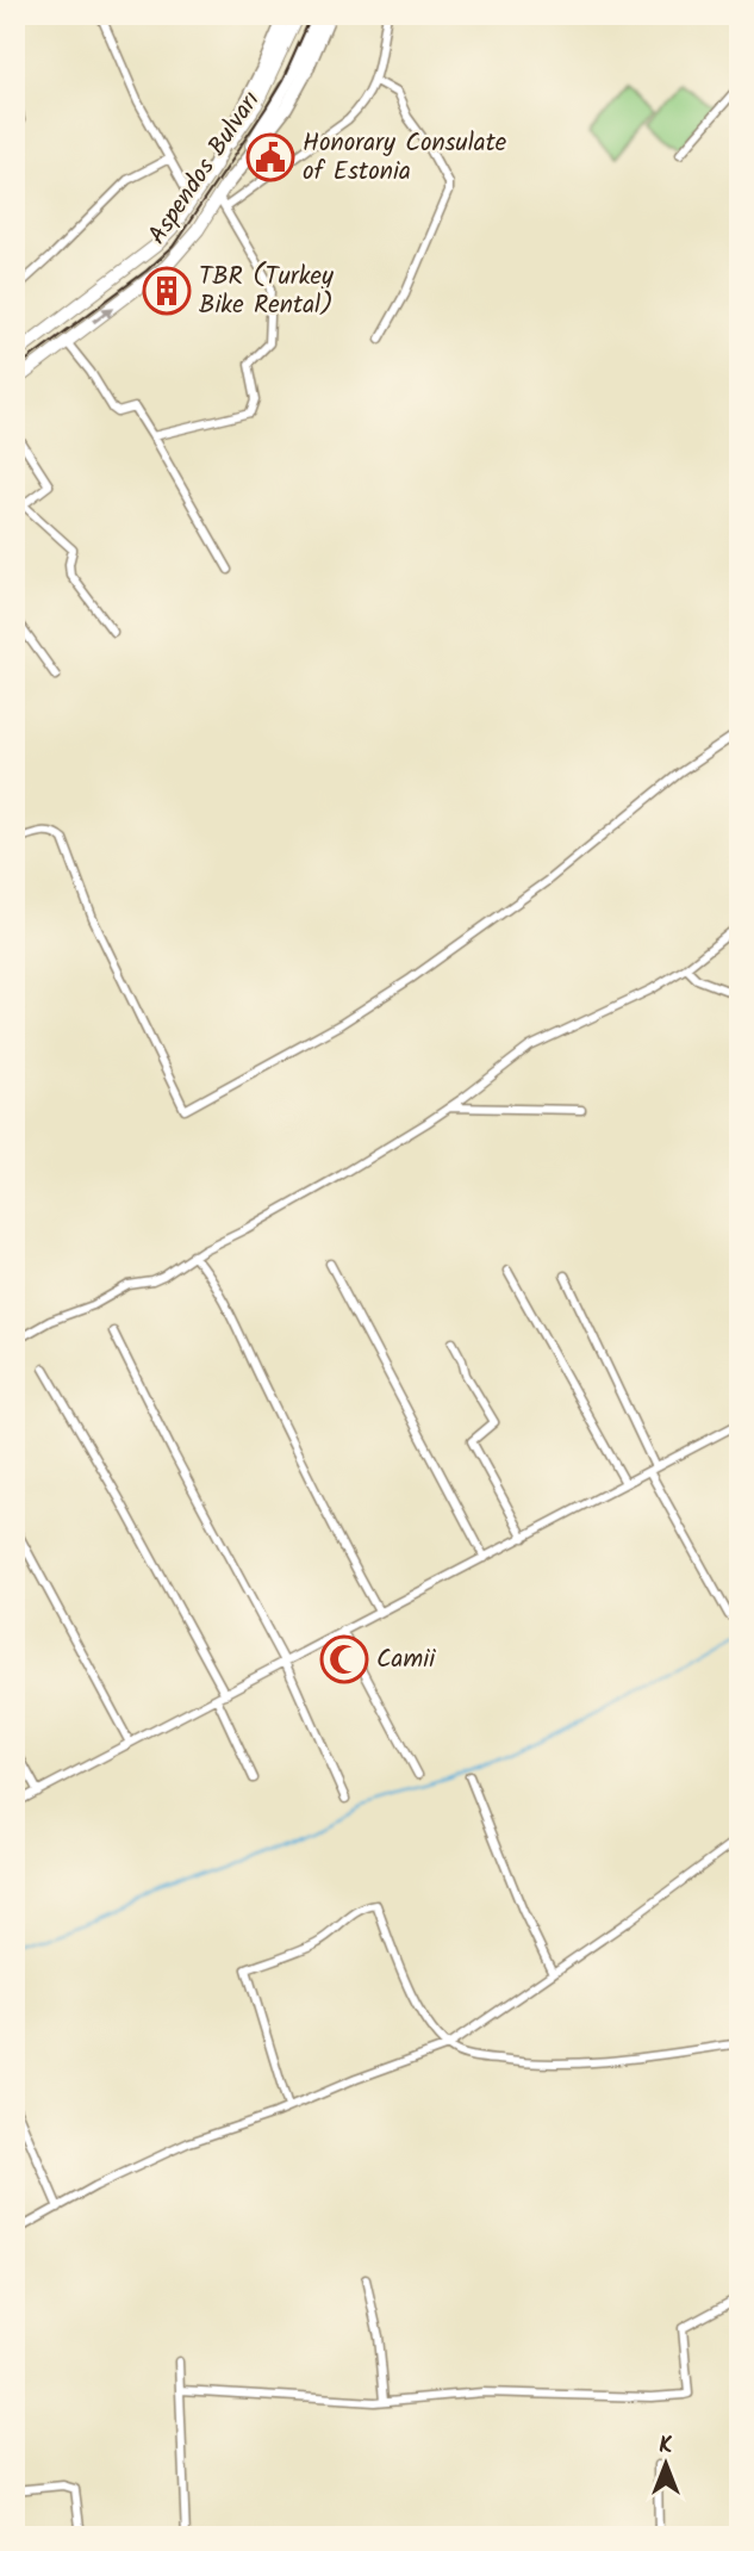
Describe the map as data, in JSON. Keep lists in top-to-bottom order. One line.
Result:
{"streets":{"main road":["Aspendos Bulvarı"]},"places":{"public building":["Honorary Consulate of Estonia"],"building":["TBR (Turkey Bike Rental)"],"mosque":["Camii"]},"north":"top"}
